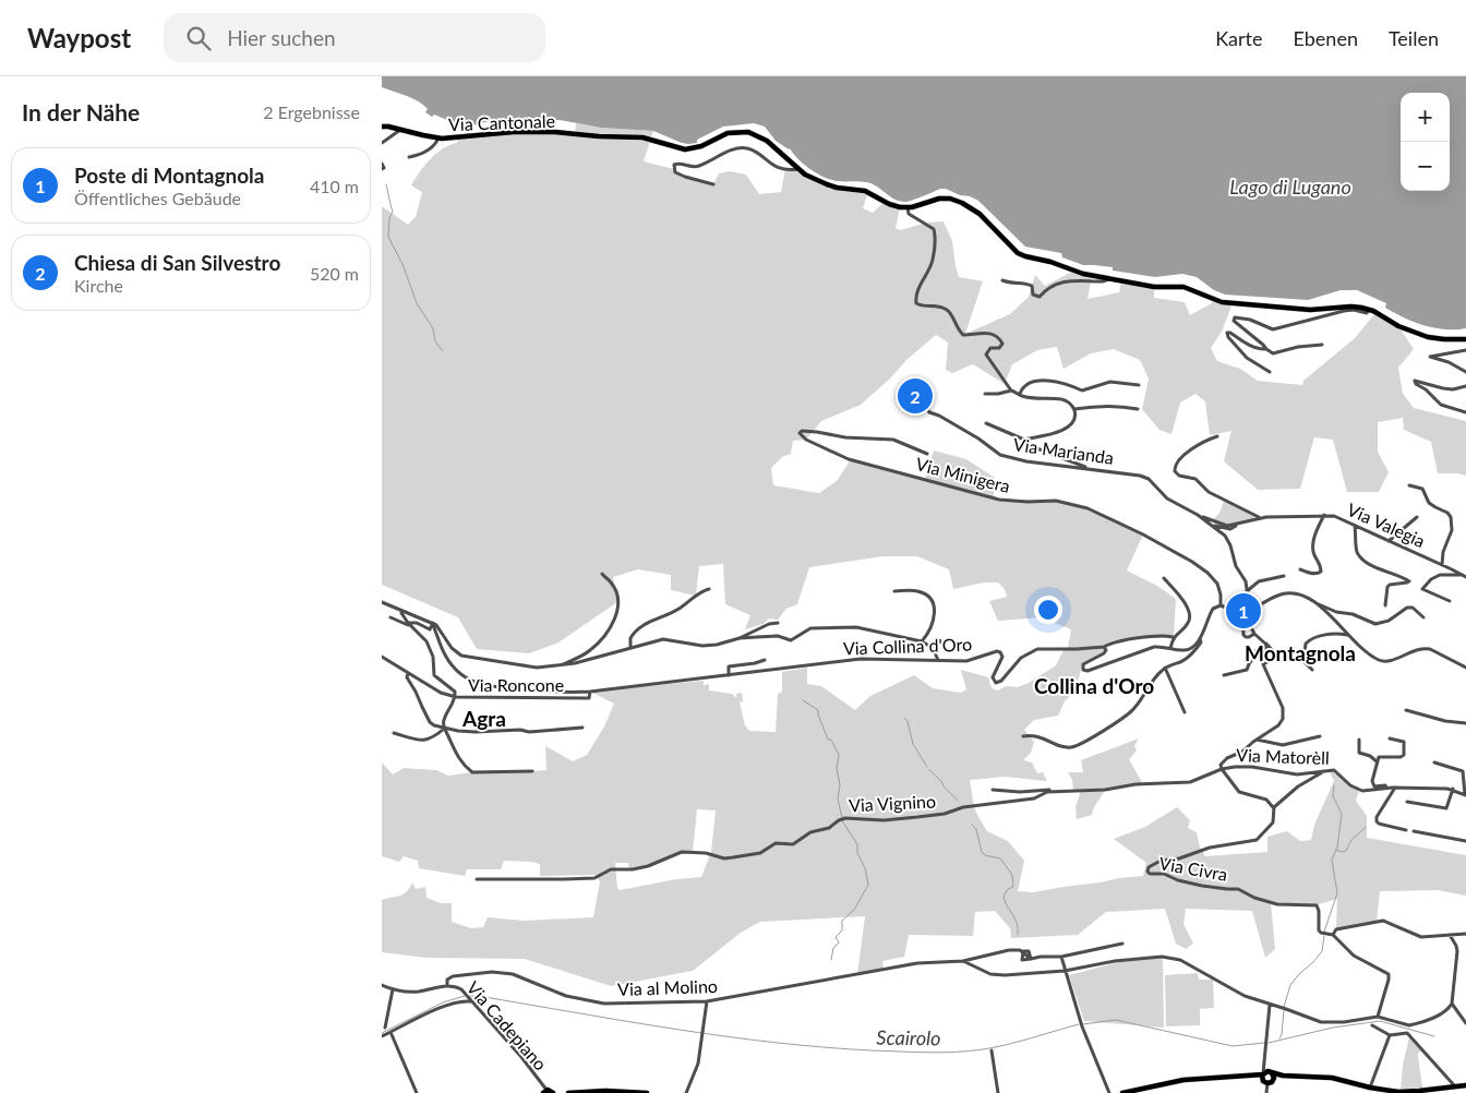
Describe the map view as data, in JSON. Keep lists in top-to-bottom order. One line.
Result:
{"streets":{"main road":["Via Cantonale"],"street":["Via Marianda","Via Minigera","Via Valegia","Via Collina d'Oro","Via Roncone","Via Matorèll","Via Vignino","Via Civra","Via al Molino","Via Cadepiano"]},"crossings":[["Via Marianda","Via Valegia"],["Via Collina d'Oro","Via Roncone"],["Via Matorèll","Via Vignino"],["Via al Molino","Via Cadepiano"]],"districts":["Montagnola","Collina d'Oro","Agra"],"water":["Lago di Lugano","Scairolo"],"page":{"header":"Waypost","search":"Hier suchen","nav":["Karte","Ebenen","Teilen"],"heading":["In der Nähe","2 Ergebnisse"],"map_buttons":["+","−"],"list":[{"mark":"1","name":"Poste di Montagnola","note":"Öffentliches Gebäude","value":"410 m"},{"mark":"2","name":"Chiesa di San Silvestro","note":"Kirche","value":"520 m"}],"pins":["2","1"]}}
